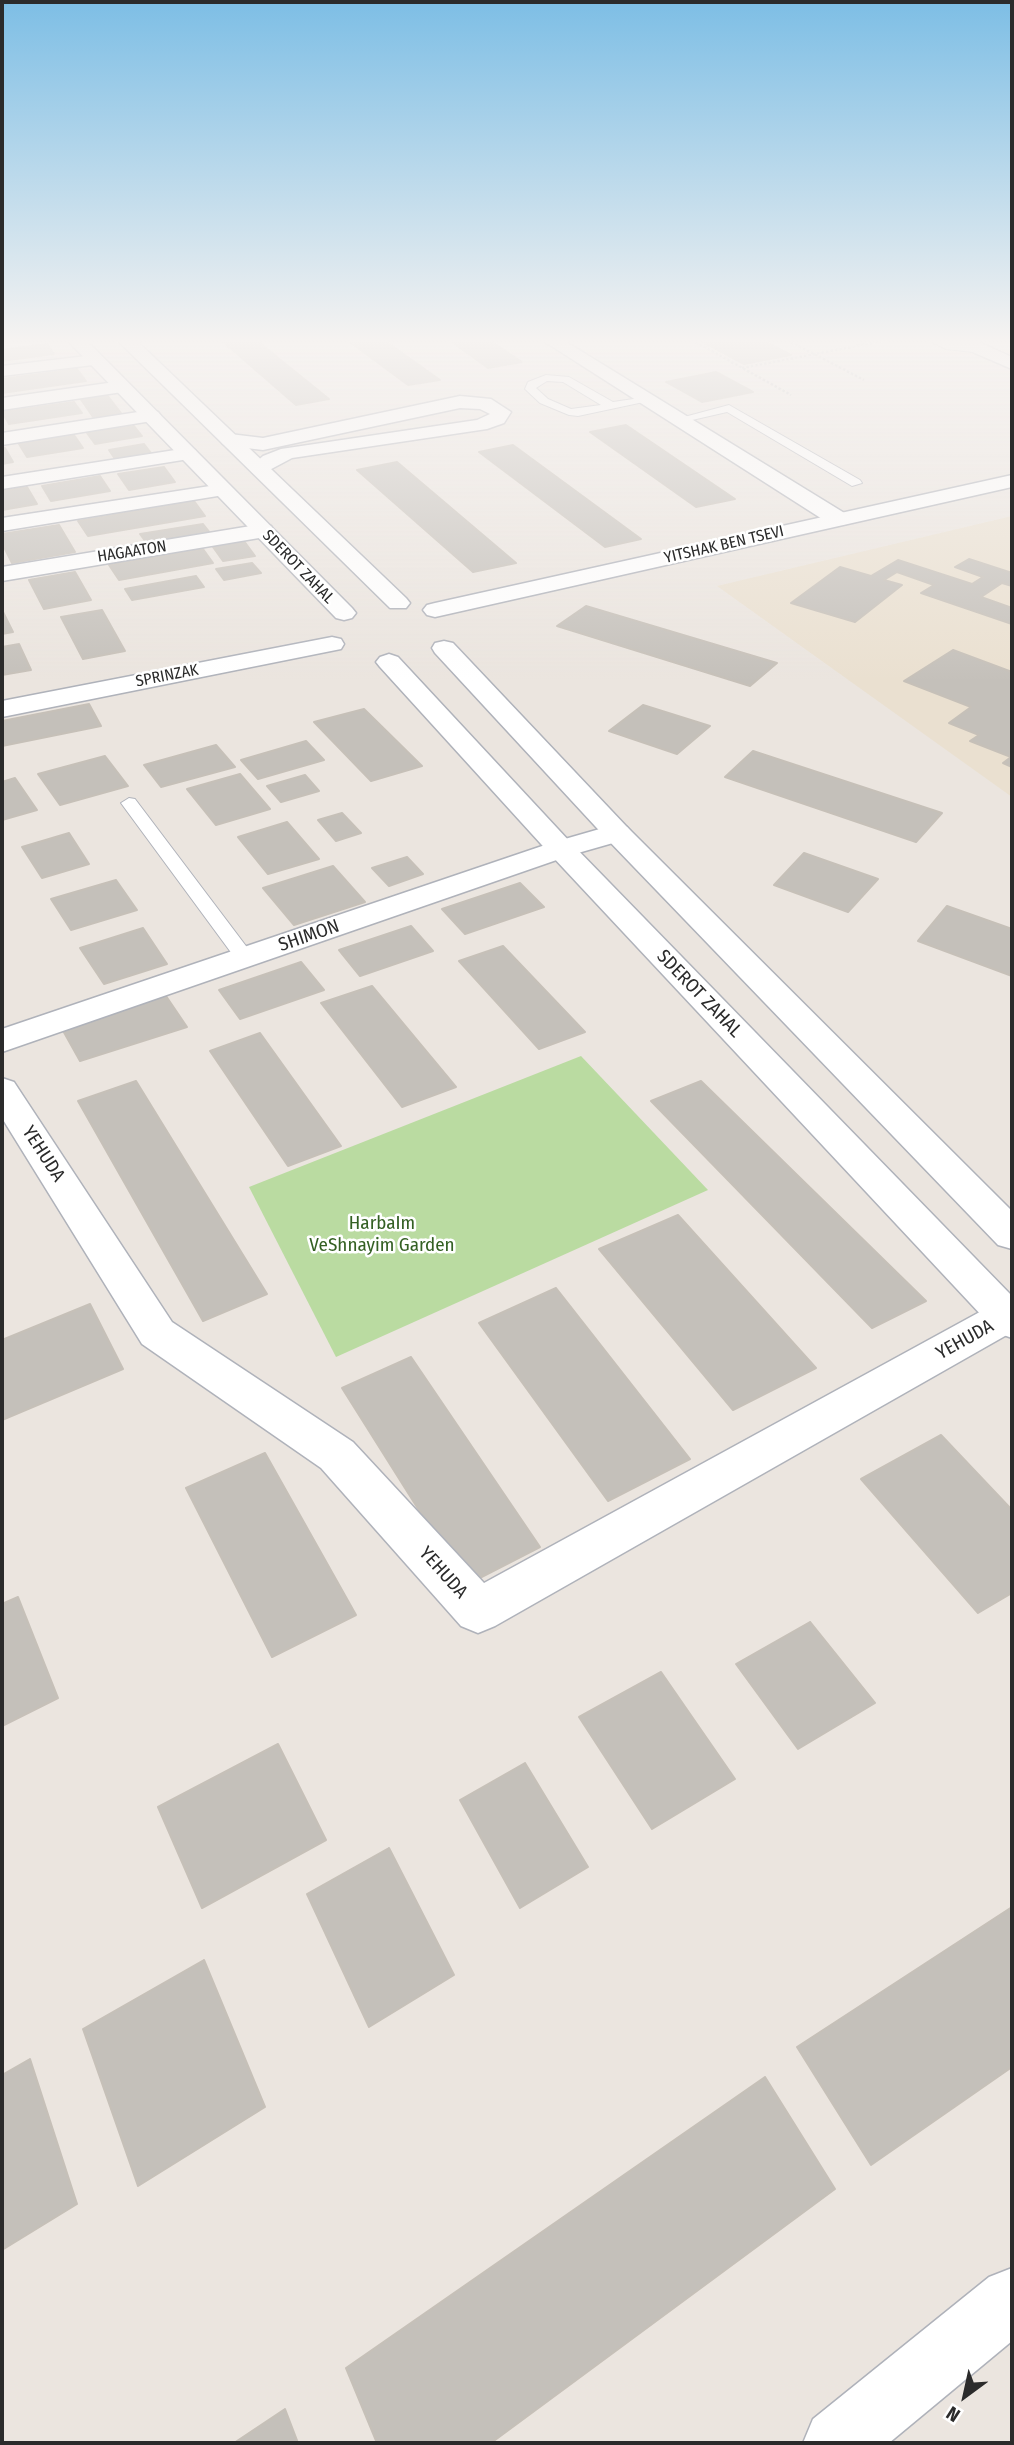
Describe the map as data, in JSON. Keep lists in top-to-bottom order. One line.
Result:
{"streets":{"street":["YITSHAK BEN TSEVI","HAGAATON","SDEROT ZAHAL","SPRINZAK","SHIMON","YEHUDA"]},"crossings":[["YITSHAK BEN TSEVI","SDEROT ZAHAL"],["HAGAATON","SDEROT ZAHAL"],["SDEROT ZAHAL","SPRINZAK"],["SDEROT ZAHAL","SHIMON"],["SDEROT ZAHAL","YEHUDA"]],"parks":["HarbaIm VeShnayim Garden"],"north":"bottom left"}
